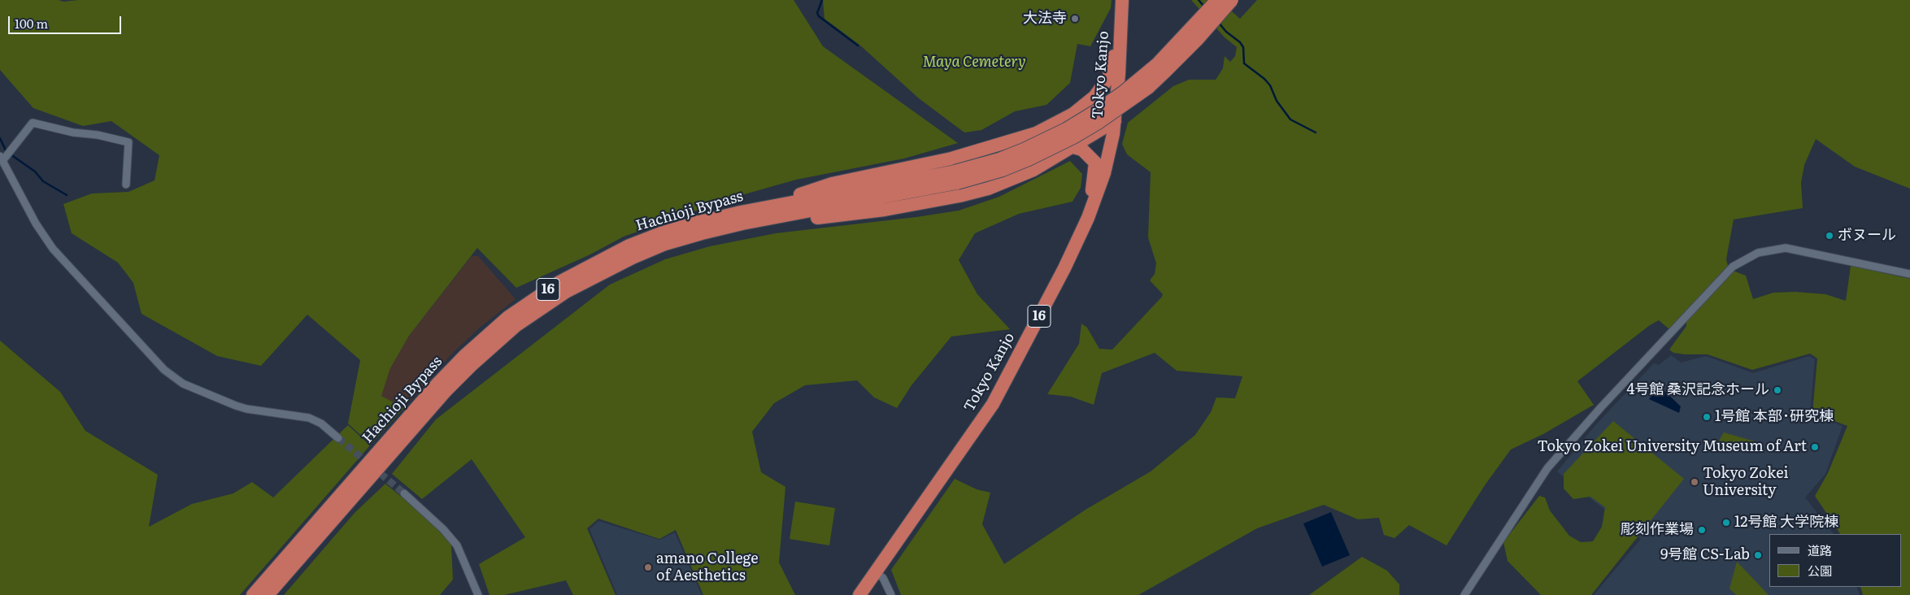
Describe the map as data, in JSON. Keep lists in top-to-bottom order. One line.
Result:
{"streets":{"highway":["Tokyo Kanjo","Hachioji Bypass","16"]},"crossings":[["Tokyo Kanjo","16"],["Hachioji Bypass","16"]],"parks":["Maya Cemetery"],"places":["大法寺","ボヌール","4号館 桑沢記念ホール","1号館 本部･研究棟","Tokyo Zokei University Museum of Art","Tokyo Zokei University","12号館 大学院棟","彫刻作業場","9号館 CS-Lab","amano College of Aesthetics"],"legend":["道路","公園"],"scale_bar":"100 m"}
